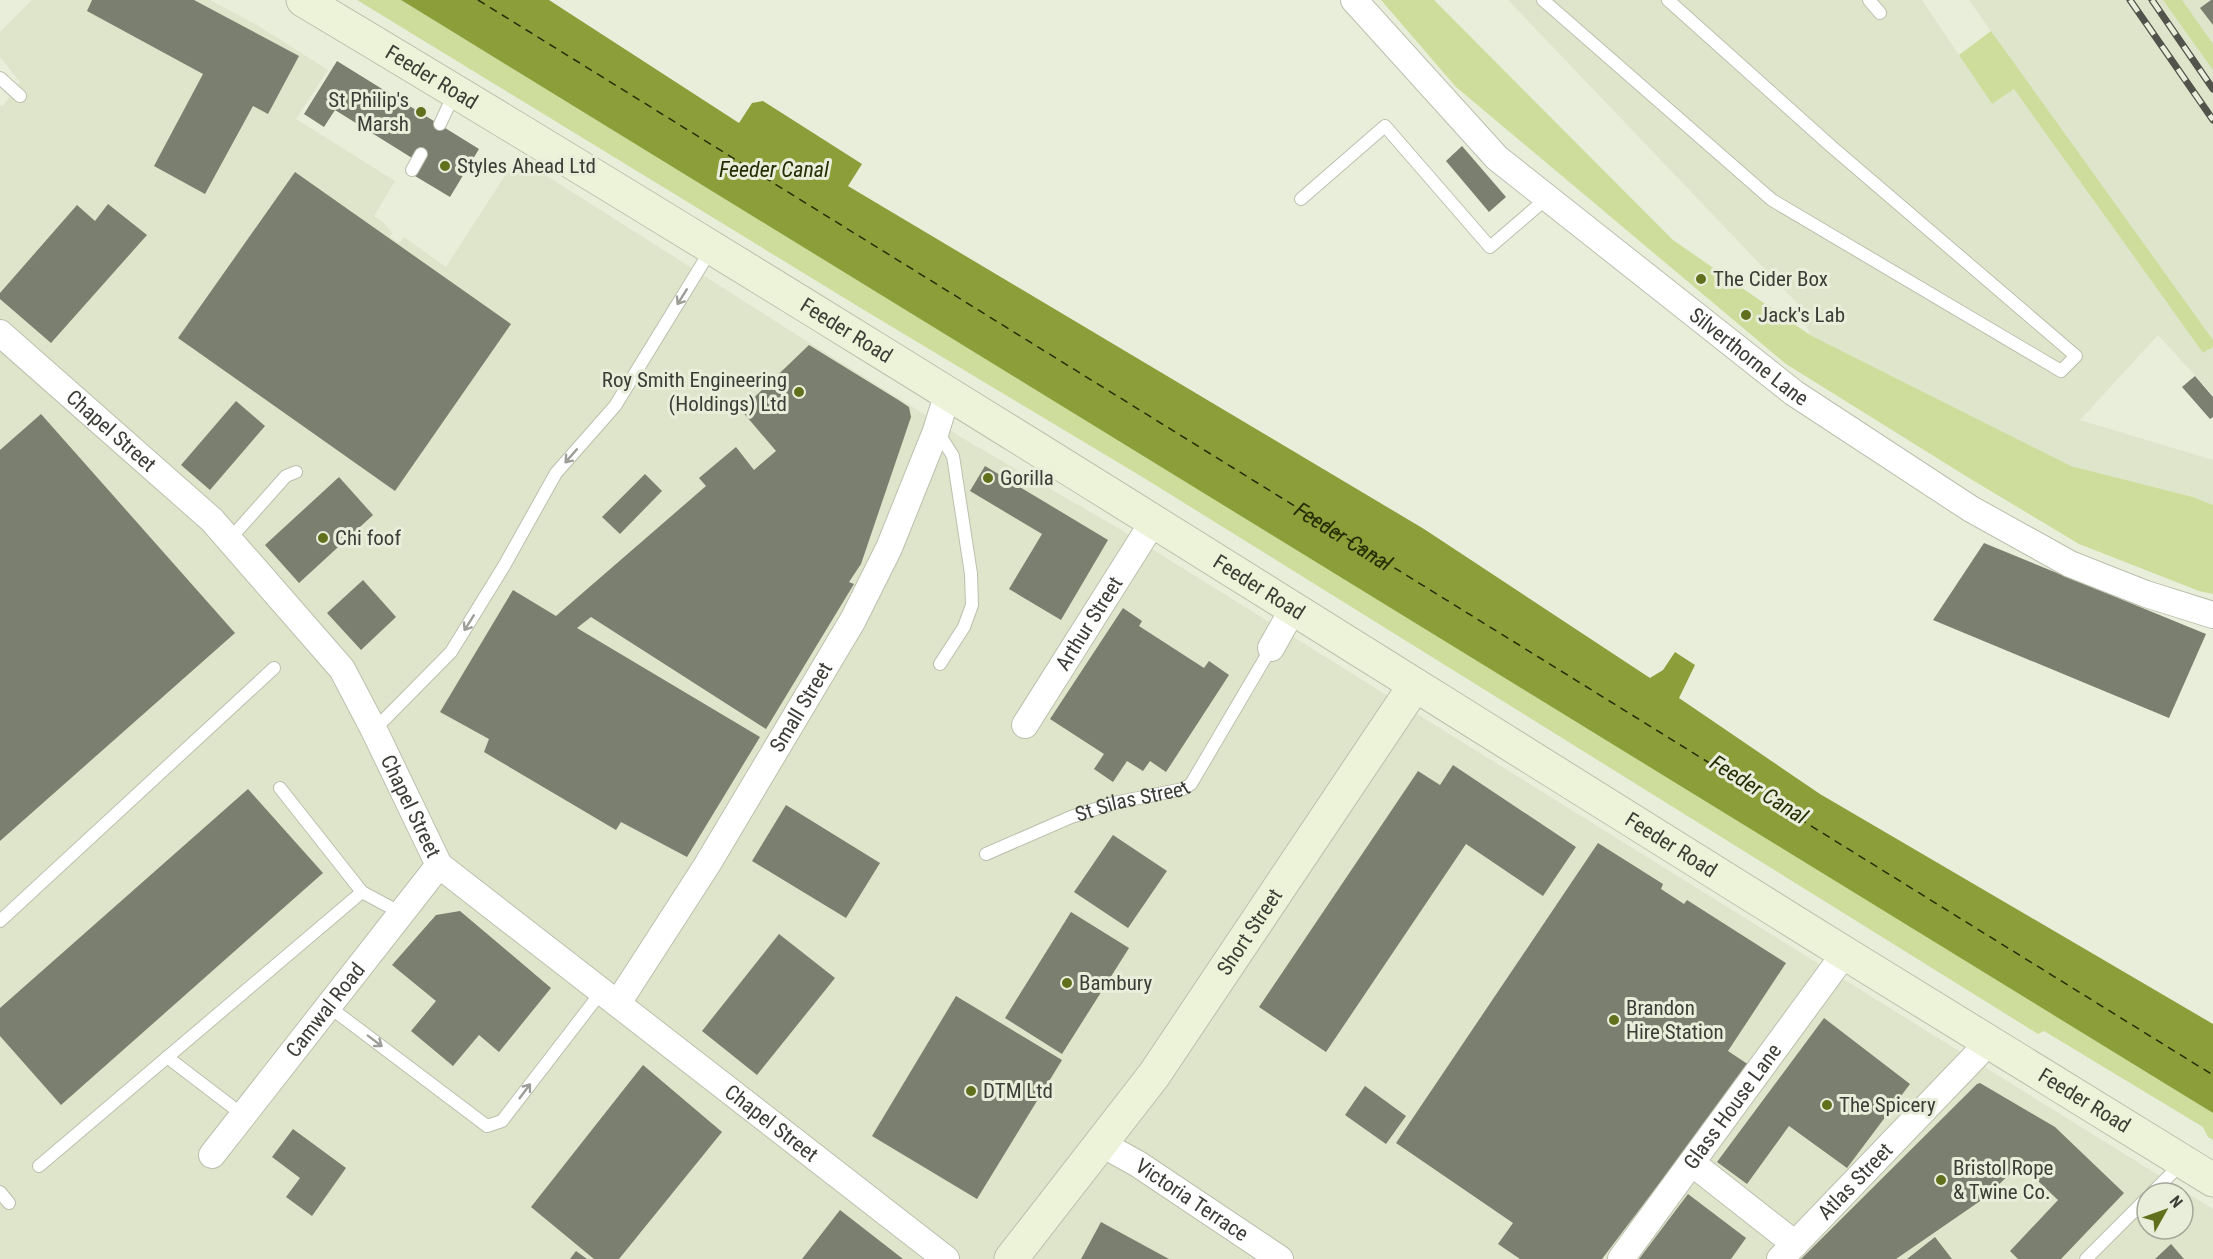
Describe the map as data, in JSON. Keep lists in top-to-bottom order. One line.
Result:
{"streets":{"street":["Feeder Road","Silverthorne Lane","Chapel Street","Arthur Street","Small Street","St Silas Street","Short Street","Camwal Road","Glass House Lane","Atlas Street","Victoria Terrace"]},"crossings":[["Feeder Road","Arthur Street"],["Feeder Road","Small Street"],["Feeder Road","St Silas Street"],["Feeder Road","Short Street"],["Feeder Road","Glass House Lane"],["Feeder Road","Atlas Street"],["Chapel Street","Small Street"],["Chapel Street","Camwal Road"],["Short Street","Victoria Terrace"],["Glass House Lane","Atlas Street"]],"water":["Feeder Canal"],"places":["St Philip's Marsh","Styles Ahead Ltd","The Cider Box","Jack's Lab","Roy Smith Engineering (Holdings) Ltd","Gorilla","Chi foof","Bambury","Brandon Hire Station","DTM Ltd","The Spicery","Bristol Rope & Twine Co."],"north":"top right"}
